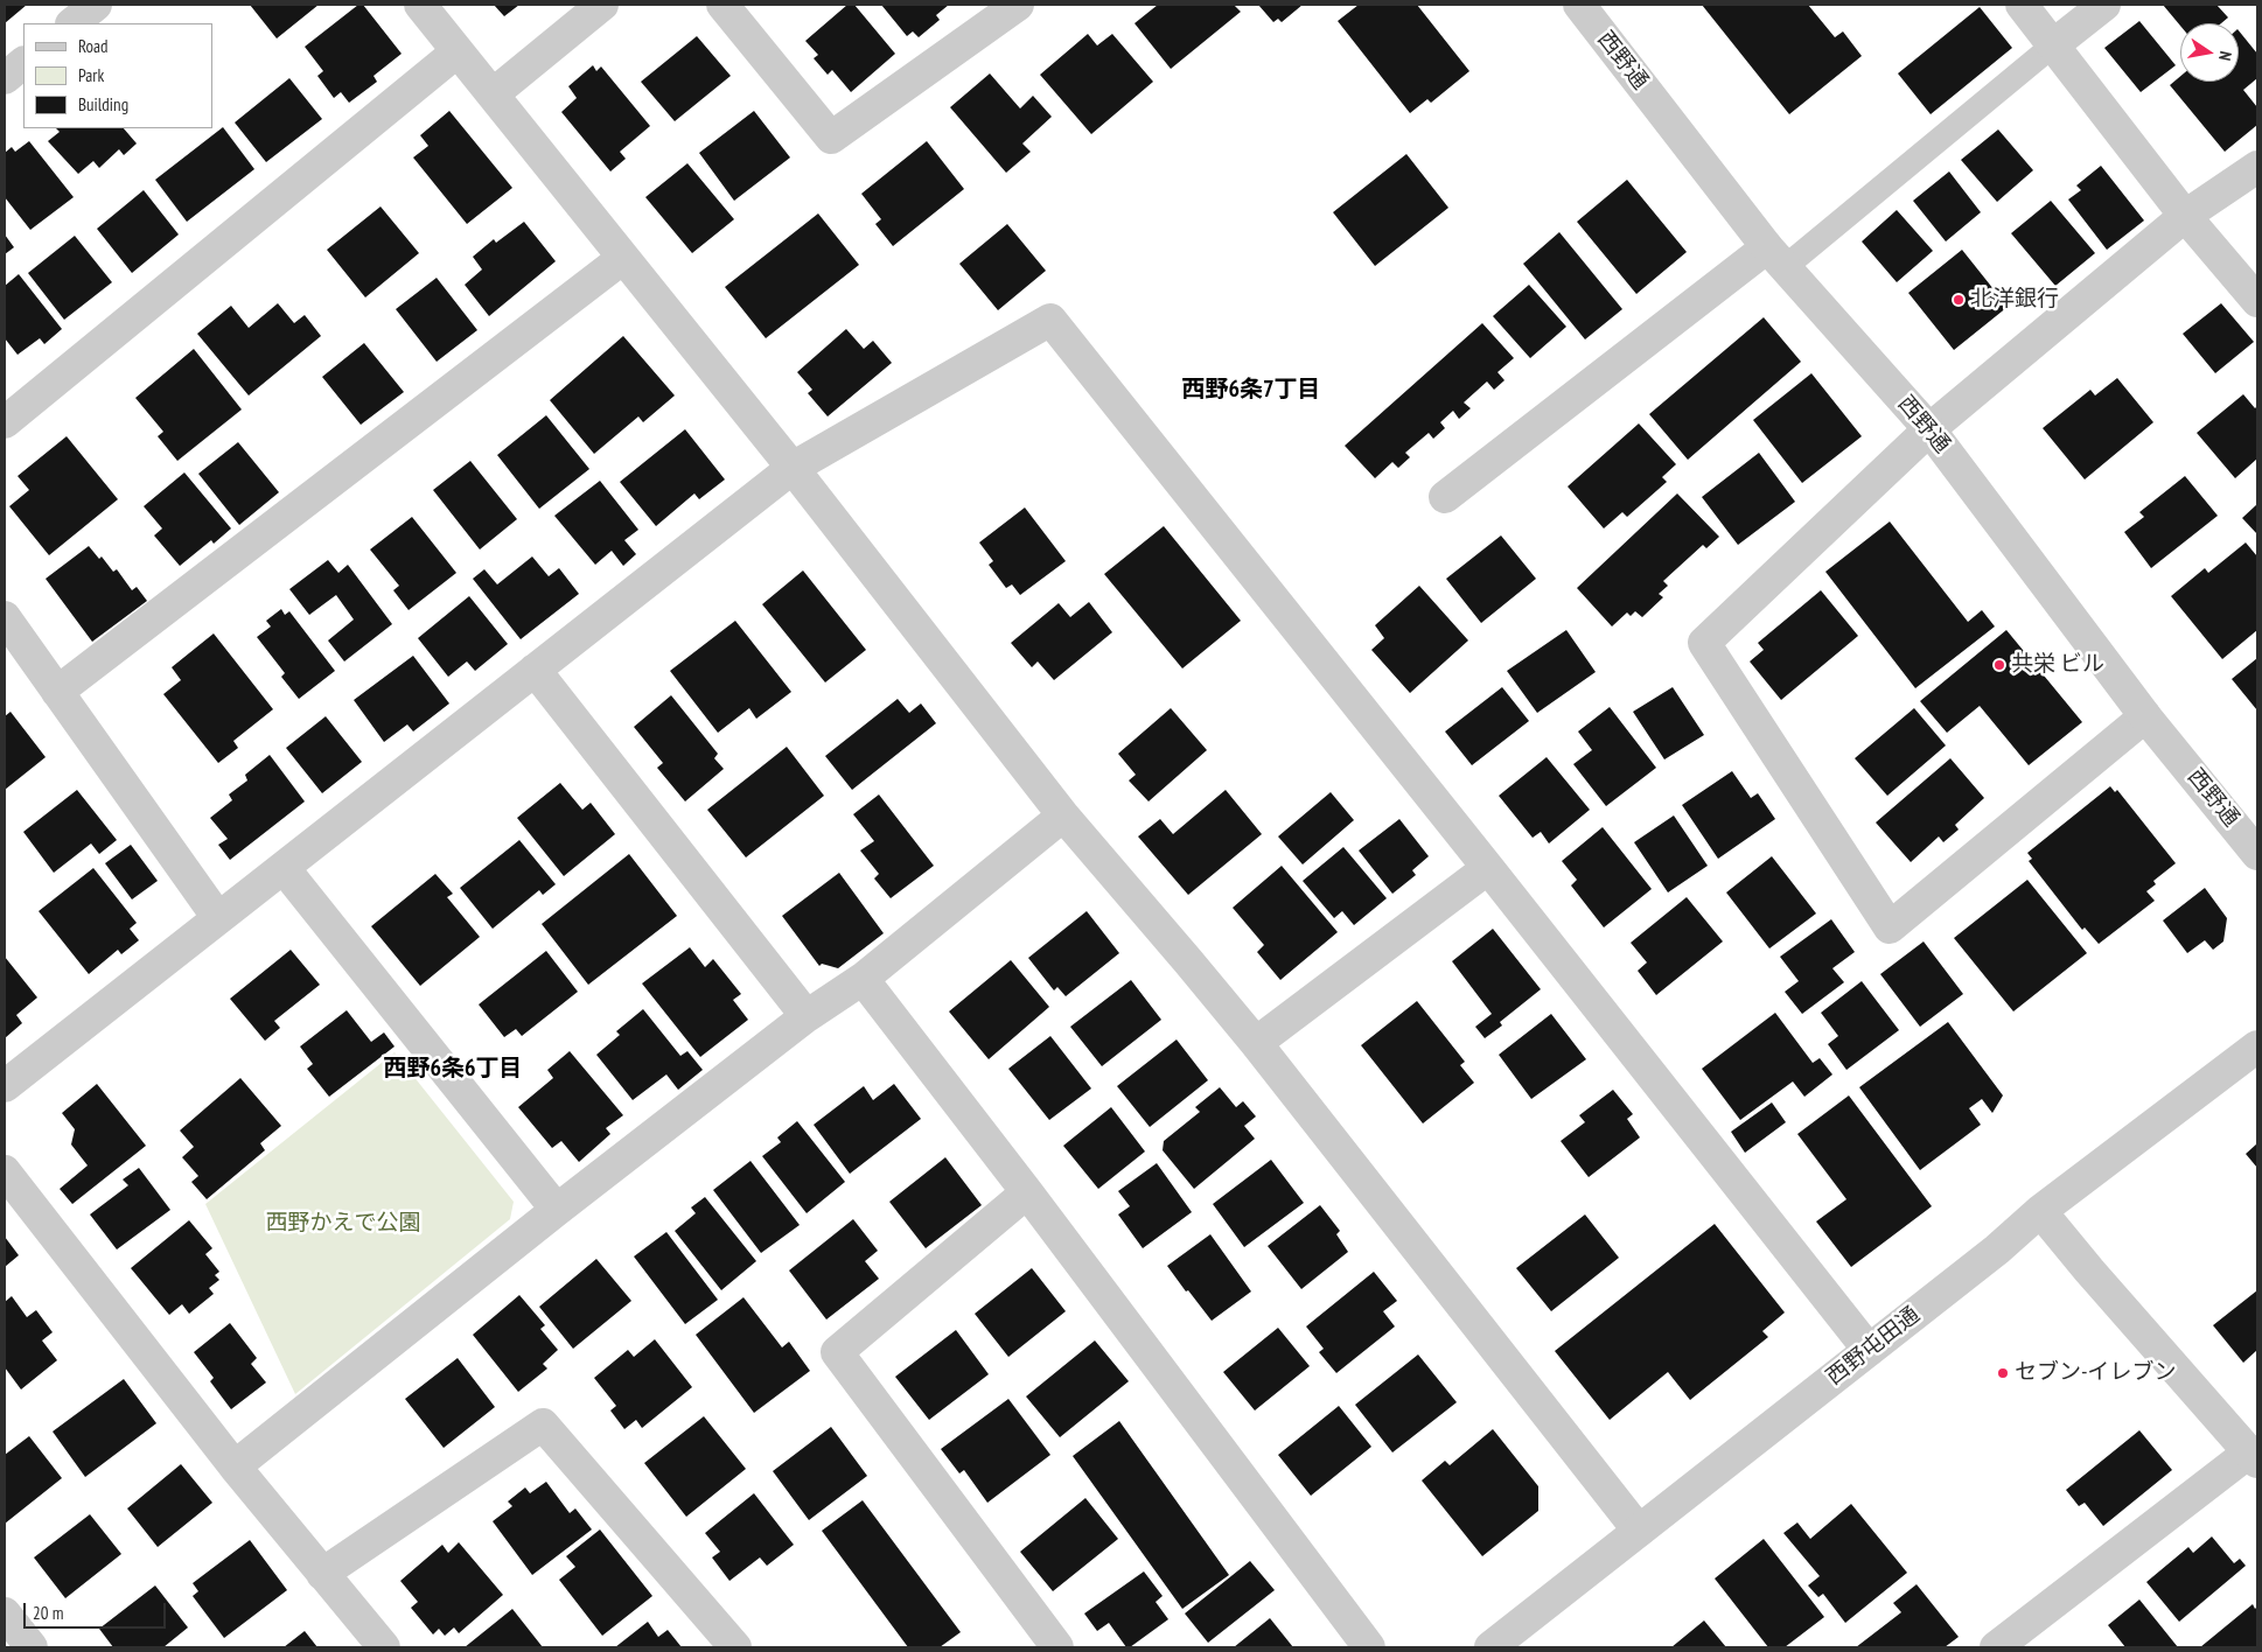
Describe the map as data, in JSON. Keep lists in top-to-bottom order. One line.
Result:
{"streets":{"street":["西野通","西野屯田通"]},"districts":["西野6条7丁目","西野6条6丁目"],"parks":["西野かえで公園"],"places":["北洋銀行","共栄 ビル","セブン-イレブン"],"legend":["Road","Park","Building"],"scale_bar":"20 m","north":"right"}
